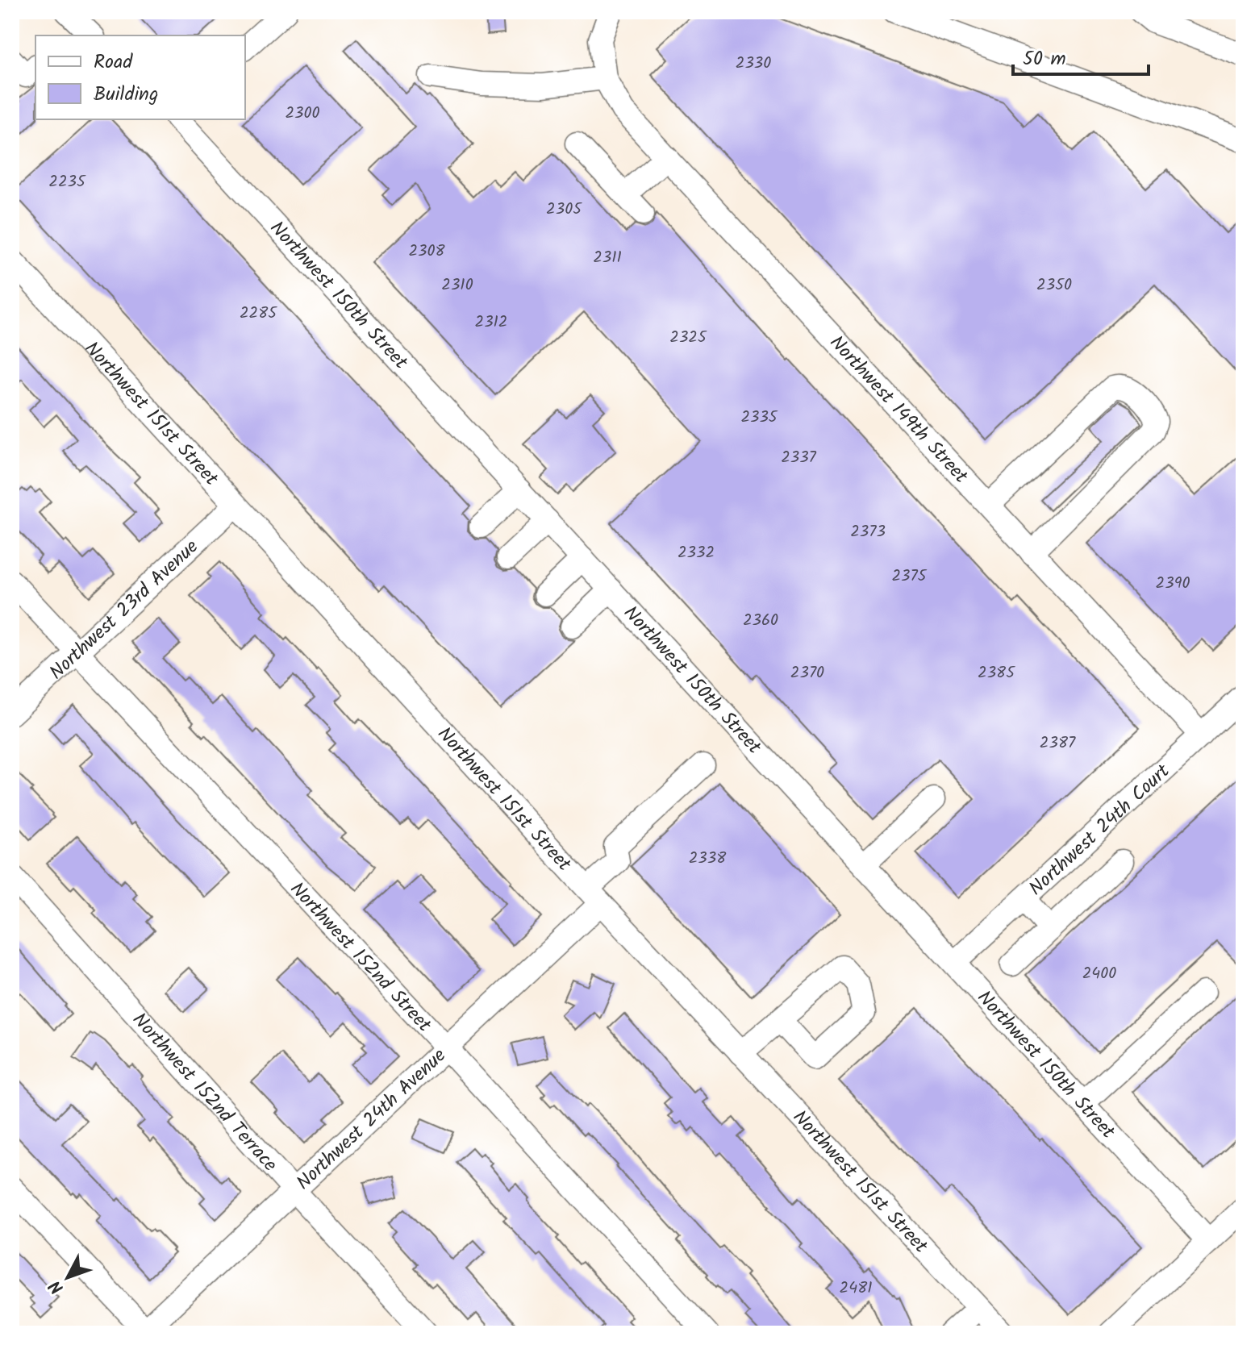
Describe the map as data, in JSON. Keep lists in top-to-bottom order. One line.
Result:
{"streets":{"street":["Northwest 150th Street","Northwest 149th Street","Northwest 151st Street","Northwest 23rd Avenue","Northwest 24th Court","Northwest 152nd Street","Northwest 152nd Terrace","Northwest 24th Avenue"]},"crossings":[["Northwest 150th Street","Northwest 24th Court"],["Northwest 149th Street","Northwest 24th Court"],["Northwest 151st Street","Northwest 23rd Avenue"],["Northwest 151st Street","Northwest 24th Avenue"],["Northwest 23rd Avenue","Northwest 152nd Street"],["Northwest 152nd Street","Northwest 24th Avenue"],["Northwest 152nd Terrace","Northwest 24th Avenue"]],"house_numbers":["2330","2300","2235","2305","2308","2311","2310","2350","2285","2312","2325","2335","2337","2373","2332","2375","2390","2360","2370","2385","2387","2338","2400","2481"],"legend":["Road","Building"],"scale_bar":"50 m","north":"bottom left"}
